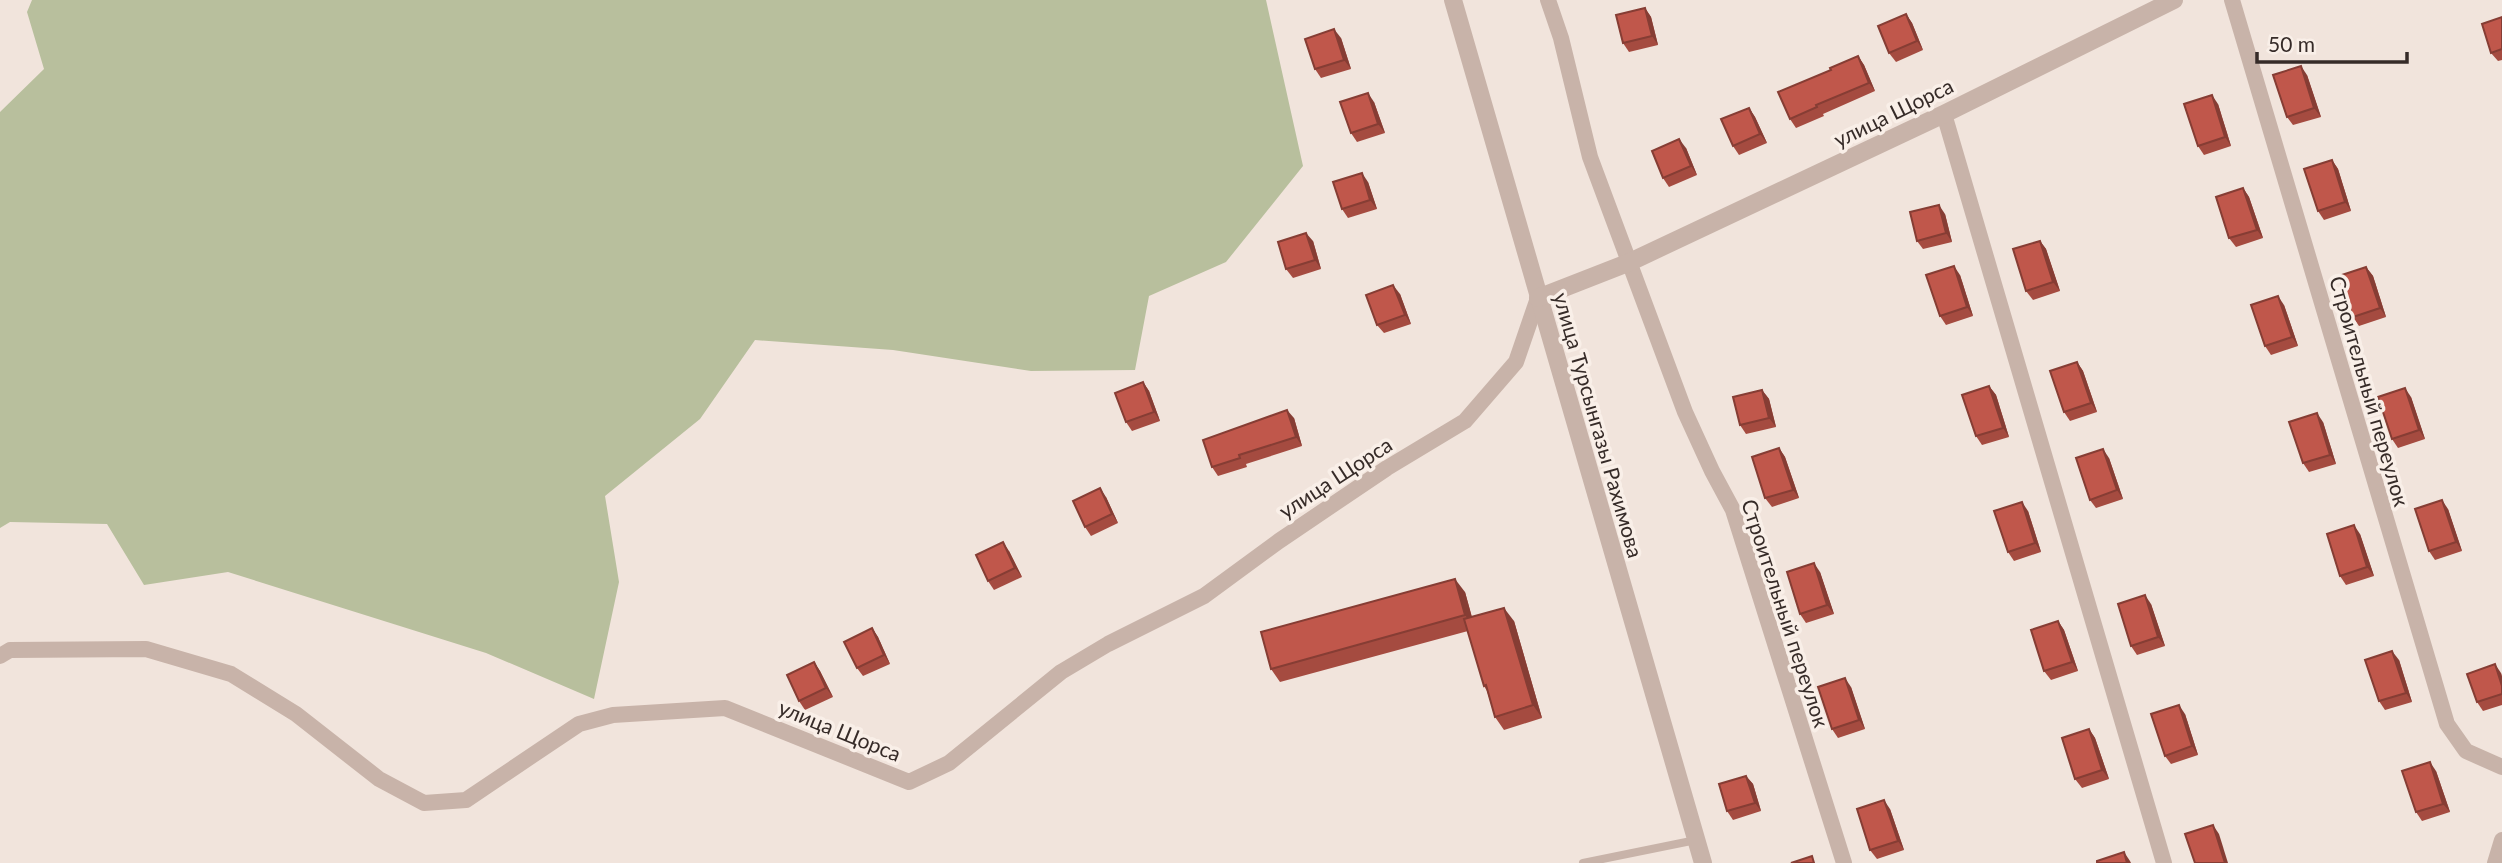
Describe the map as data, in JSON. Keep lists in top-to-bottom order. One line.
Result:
{"streets":{"street":["улица Щорса","Строительный переулок","улица Турсынгазы Рахимова"]},"crossings":[["улица Щорса","Строительный переулок"],["улица Щорса","улица Турсынгазы Рахимова"]],"scale_bar":"50 m"}
